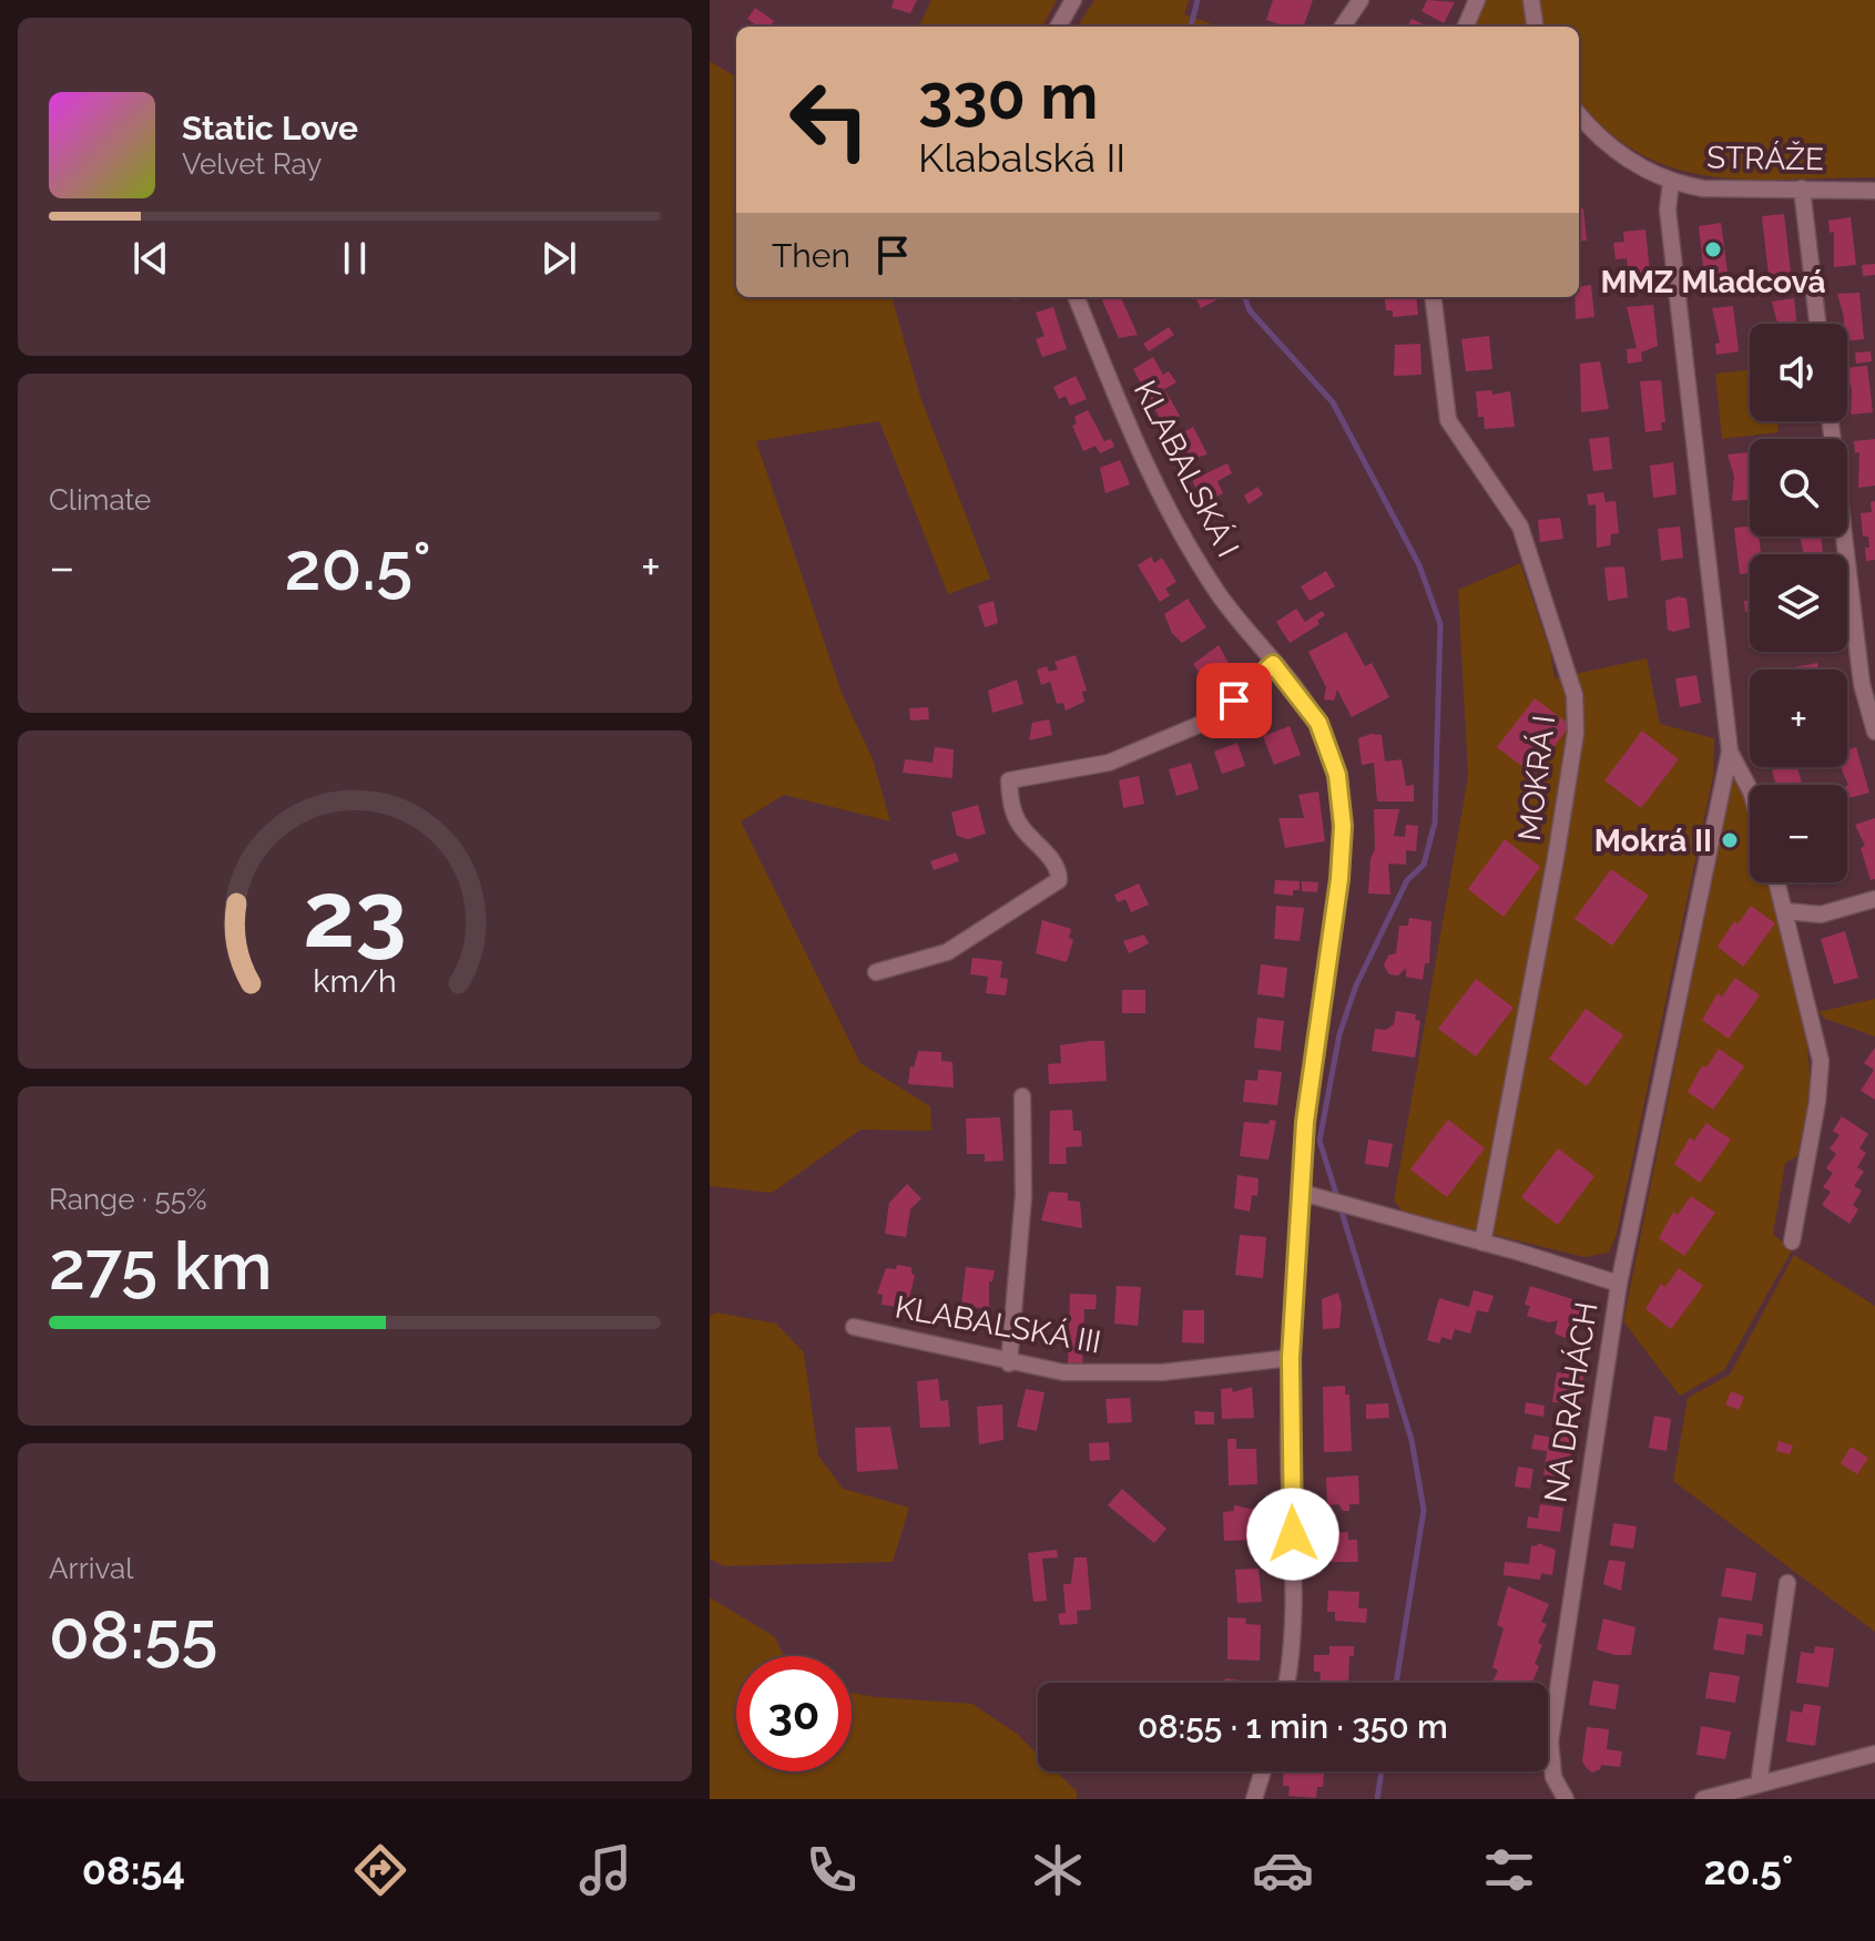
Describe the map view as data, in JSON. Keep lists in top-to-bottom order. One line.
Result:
{"streets":{"street":["STRÁŽE","KLABALSKÁ I","MOKRÁ I","KLABALSKÁ III","NA DRAHÁCH"]},"crossings":[["KLABALSKÁ I","KLABALSKÁ III"],["KLABALSKÁ I","NA DRAHÁCH"],["MOKRÁ I","NA DRAHÁCH"]],"places":["MMZ Mladcová","Mokrá II"],"page":{"turn":["330 m","Klabalská II"],"song":["Static Love","Velvet Ray"],"then":"Then","map_buttons":["+","−"],"tile":["Climate",["Range · 55%","275 km"],["Arrival","08:55"]],"heat":["−","20.5°","+"],"limit":"30","trip":"08:55 · 1 min · 350 m","tabs":["08:54","20.5°"],"gauge":["23","km/h"]}}
